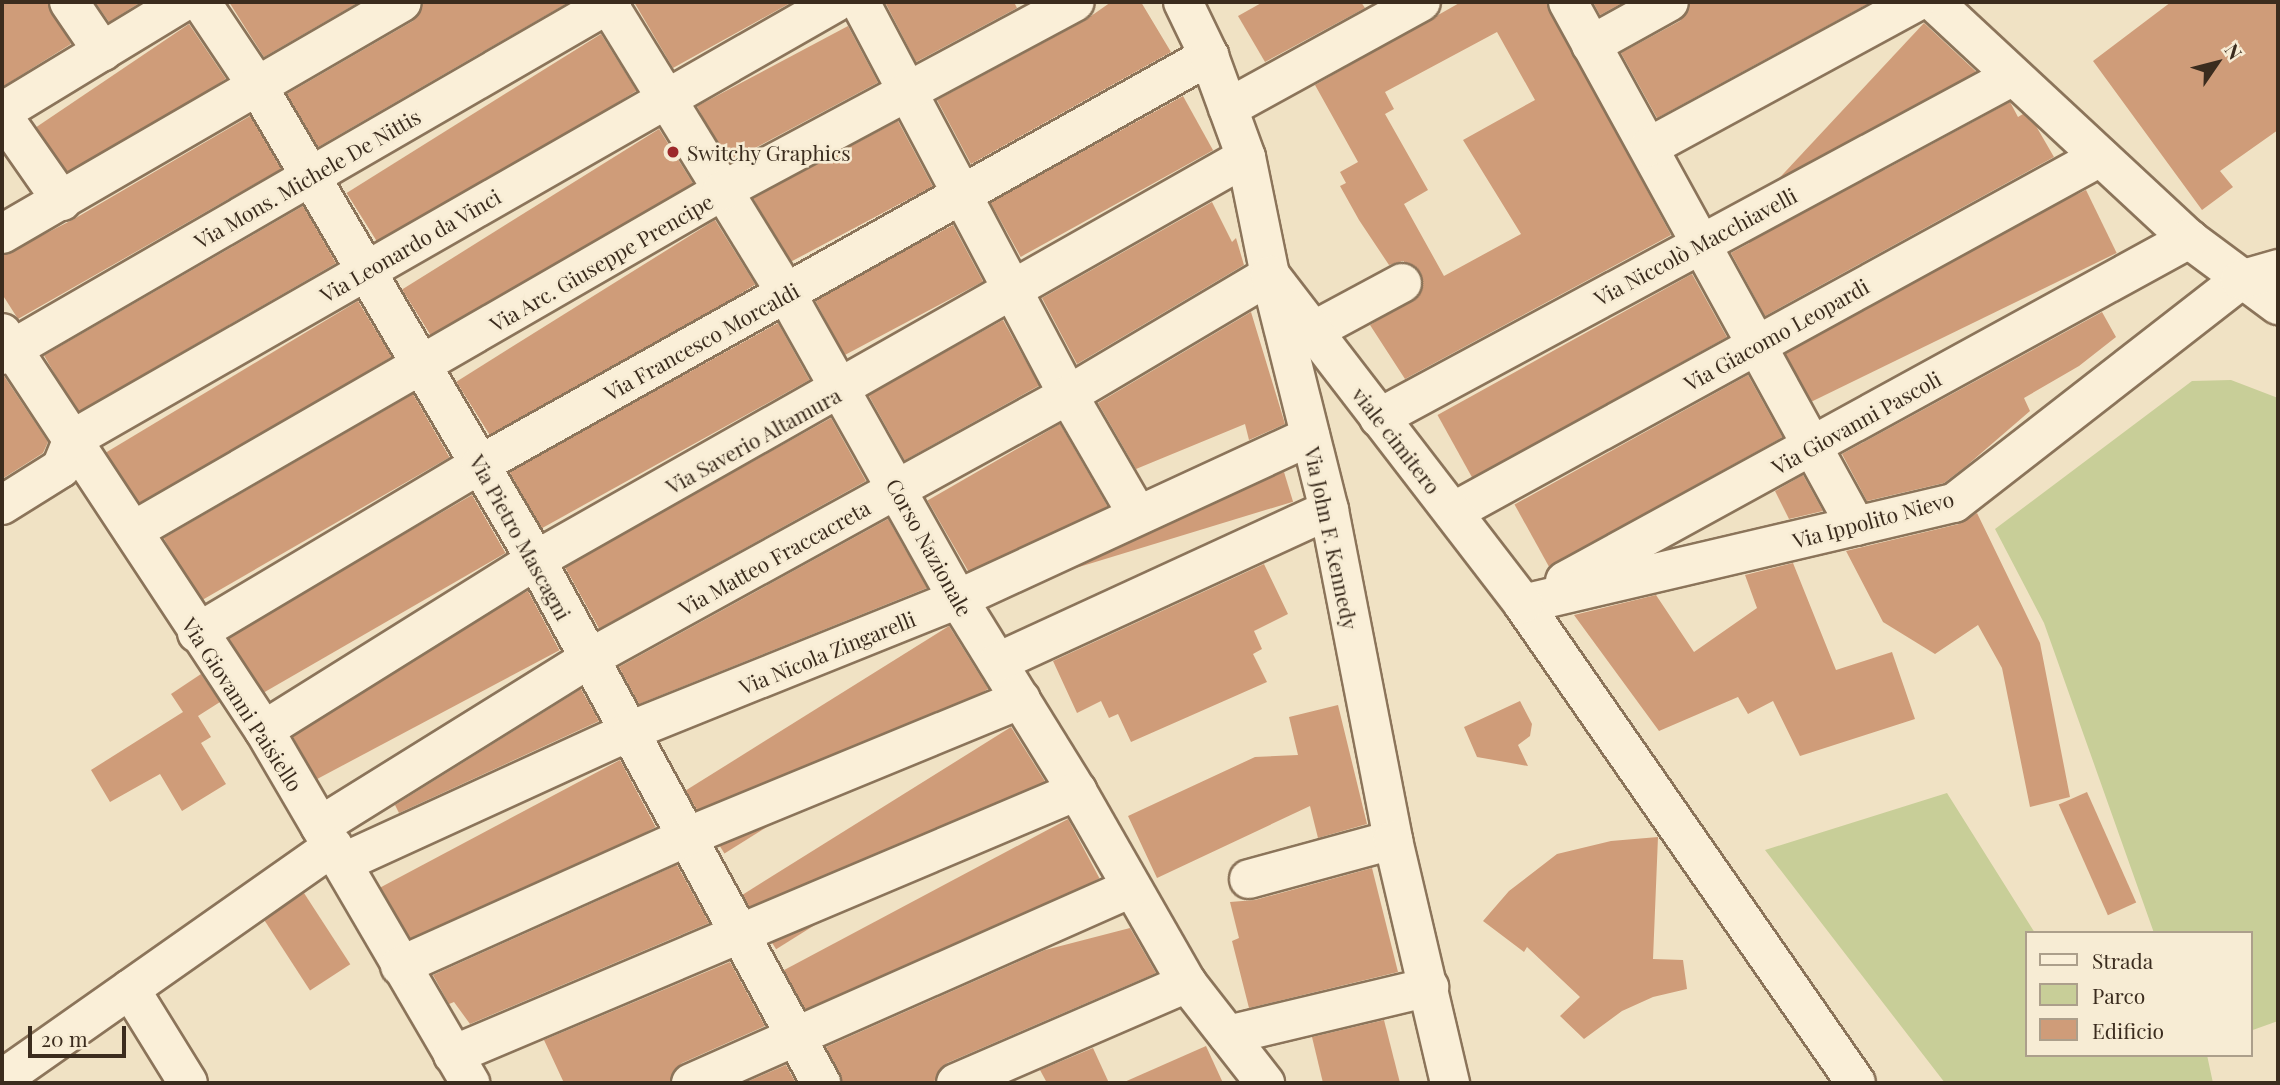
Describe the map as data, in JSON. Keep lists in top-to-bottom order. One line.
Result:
{"streets":{"street":["Via Mons. Michele De Nittis","Via Leonardo da Vinci","Via Niccolò Macchiavelli","Via Arc. Giuseppe Prencipe","Via Giacomo Leopardi","Via Francesco Morcaldi","Via Giovanni Pascoli","Via Saverio Altamura","viale cimitero","Via Ippolito Nievo","Via Pietro Mascagni","Via John F. Kennedy","Corso Nazionale","Via Matteo Fraccacreta","Via Nicola Zingarelli","Via Giovanni Paisiello"]},"crossings":[["Via Mons. Michele De Nittis","Via Pietro Mascagni"],["Via Mons. Michele De Nittis","Corso Nazionale"],["Via Mons. Michele De Nittis","Via Giovanni Paisiello"],["Via Leonardo da Vinci","Via Pietro Mascagni"],["Via Leonardo da Vinci","Corso Nazionale"],["Via Leonardo da Vinci","Via Giovanni Paisiello"],["Via Niccolò Macchiavelli","viale cimitero"],["Via Arc. Giuseppe Prencipe","Via Pietro Mascagni"],["Via Arc. Giuseppe Prencipe","Corso Nazionale"],["Via Arc. Giuseppe Prencipe","Via Giovanni Paisiello"],["Via Giacomo Leopardi","viale cimitero"],["Via Francesco Morcaldi","Via Pietro Mascagni"],["Via Francesco Morcaldi","Via John F. Kennedy"],["Via Francesco Morcaldi","Corso Nazionale"],["Via Francesco Morcaldi","Via Giovanni Paisiello"],["Via Giovanni Pascoli","viale cimitero"],["Via Giovanni Pascoli","Via Ippolito Nievo"],["Via Saverio Altamura","Via Pietro Mascagni"],["Via Saverio Altamura","Via John F. Kennedy"],["Via Saverio Altamura","Corso Nazionale"],["Via Saverio Altamura","Via Giovanni Paisiello"],["viale cimitero","Via Ippolito Nievo"],["viale cimitero","Via John F. Kennedy"],["viale cimitero","Via Matteo Fraccacreta"],["Via Pietro Mascagni","Via Matteo Fraccacreta"],["Via Pietro Mascagni","Via Nicola Zingarelli"],["Via John F. Kennedy","Via Matteo Fraccacreta"],["Via John F. Kennedy","Via Nicola Zingarelli"],["Corso Nazionale","Via Matteo Fraccacreta"],["Corso Nazionale","Via Nicola Zingarelli"],["Via Matteo Fraccacreta","Via Nicola Zingarelli"],["Via Matteo Fraccacreta","Via Giovanni Paisiello"],["Via Nicola Zingarelli","Via Giovanni Paisiello"]],"places":["Switchy Graphics"],"legend":["Strada","Parco","Edificio"],"scale_bar":"20 m","north":"top right"}
